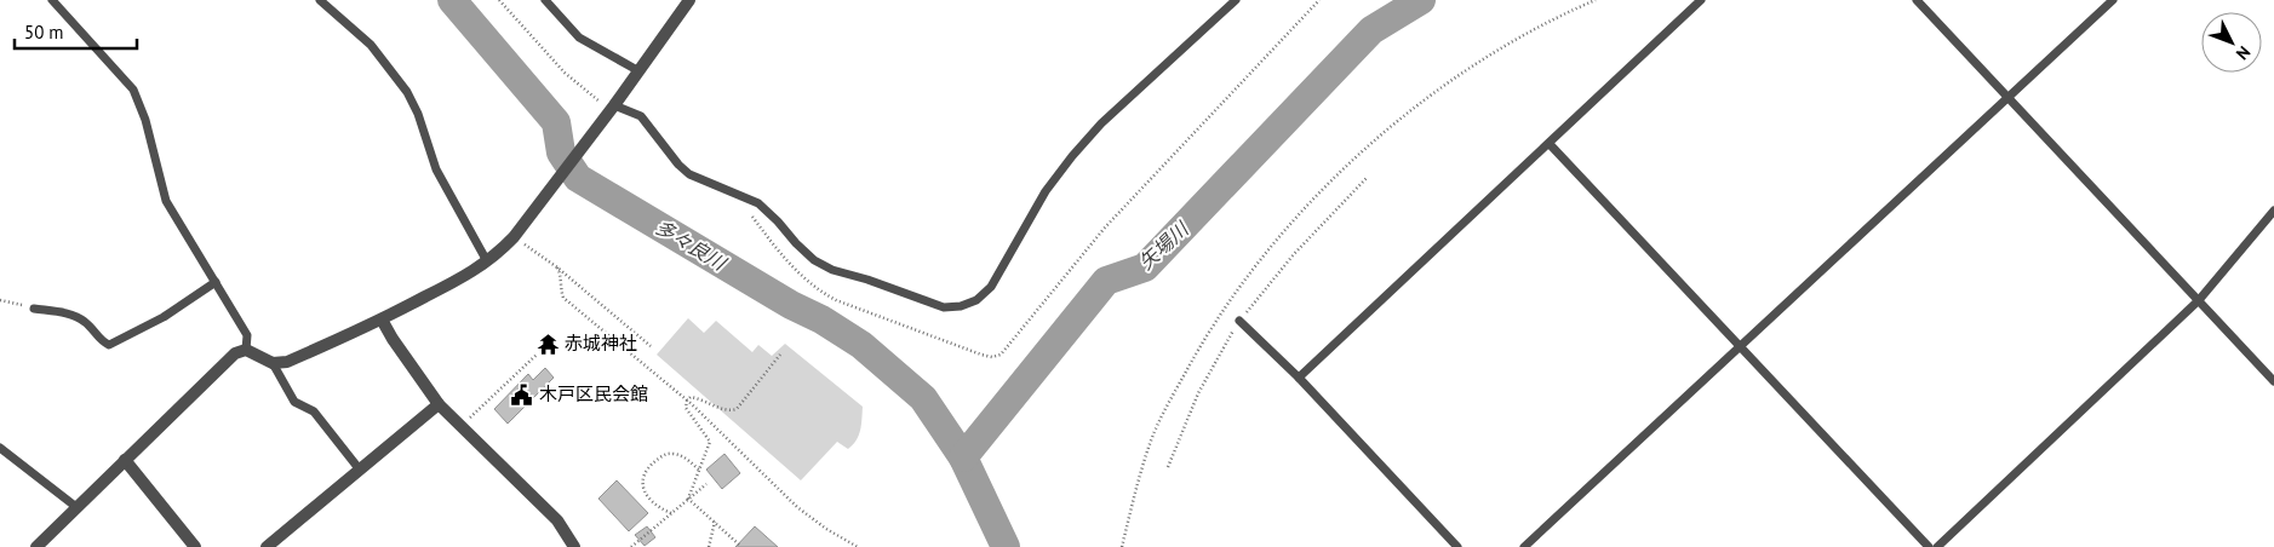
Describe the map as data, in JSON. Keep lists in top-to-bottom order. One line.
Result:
{"water":["多々良川","矢場川"],"places":{"temple":["赤城神社"],"public building":["木戸区民会館"]},"scale_bar":"50 m","north":"bottom right"}
